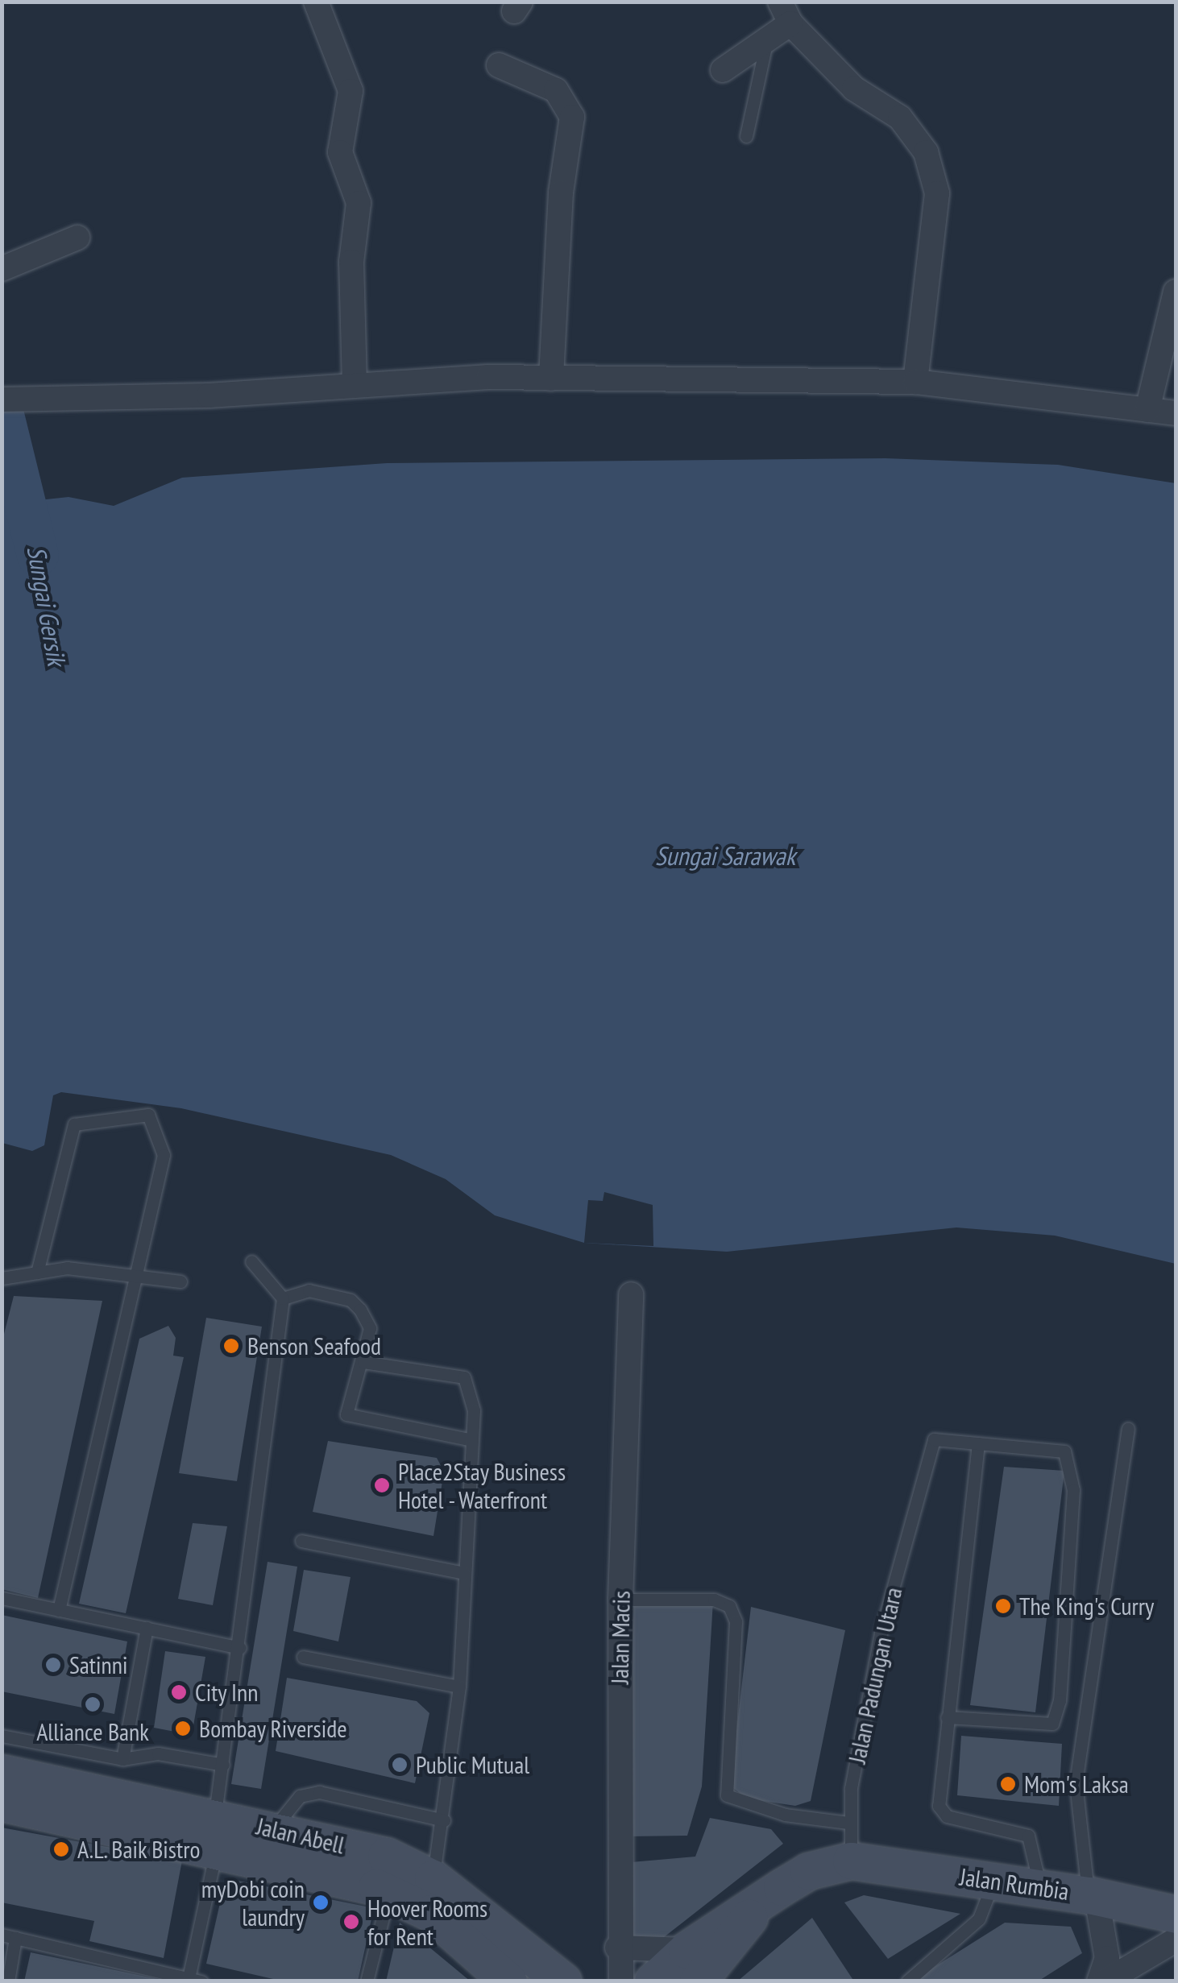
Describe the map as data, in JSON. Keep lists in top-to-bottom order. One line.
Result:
{"streets":{"main road":["Jalan Abell","Jalan Rumbia"],"street":["Jalan Macis"],"lane":["Jalan Padungan Utara"]},"crossings":[["Jalan Padungan Utara","Jalan Rumbia"]],"water":["Sungai Gersik","Sungai Sarawak"],"places":["Benson Seafood","Place2Stay Business Hotel - Waterfront","The King's Curry","Satinni","City Inn","Alliance Bank","Bombay Riverside","Public Mutual","Mom's Laksa","A.L. Baik Bistro","myDobi coin laundry","Hoover Rooms for Rent"]}
